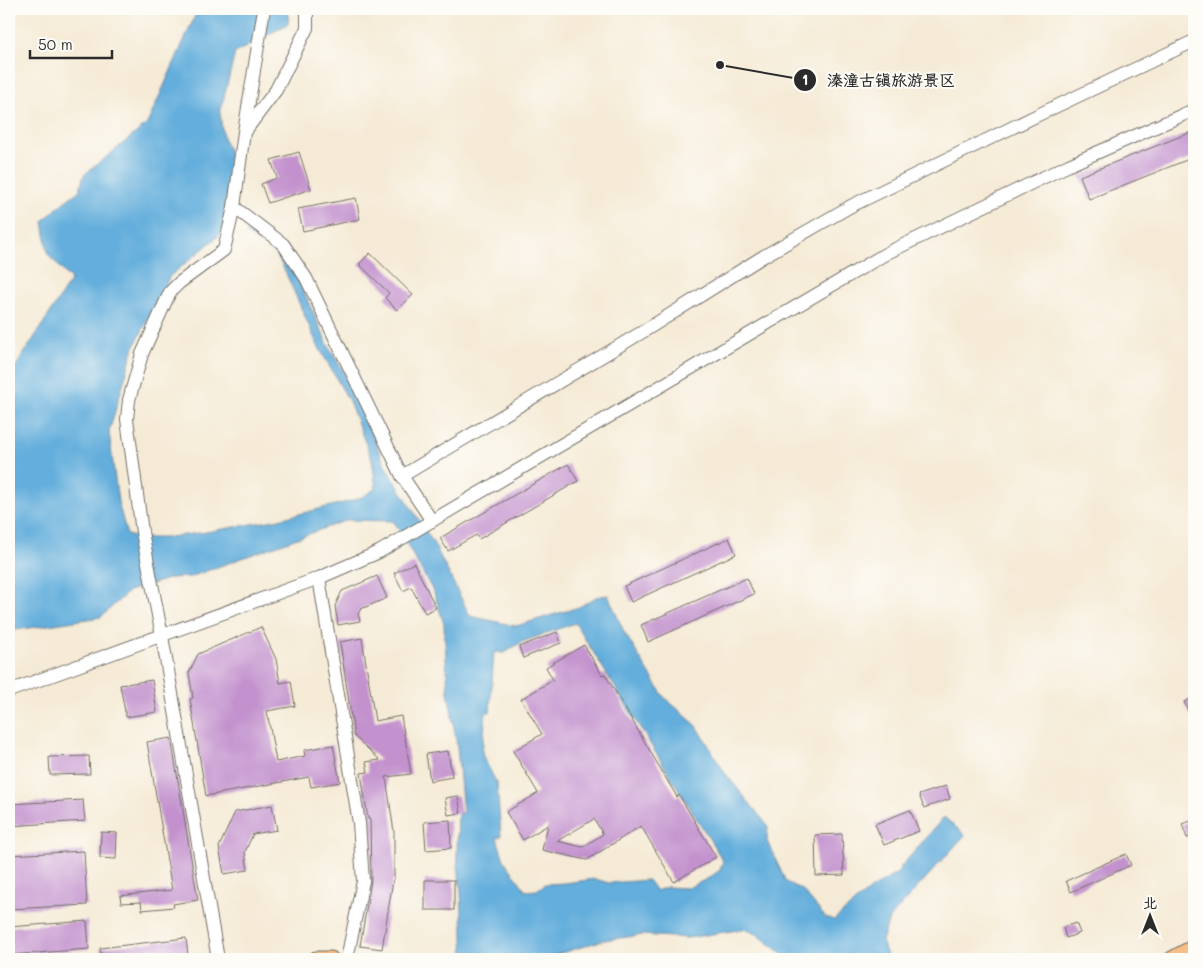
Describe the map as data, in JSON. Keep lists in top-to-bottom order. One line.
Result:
{"places":["溱潼古镇旅游景区"],"scale_bar":"50 m","north":"top"}
